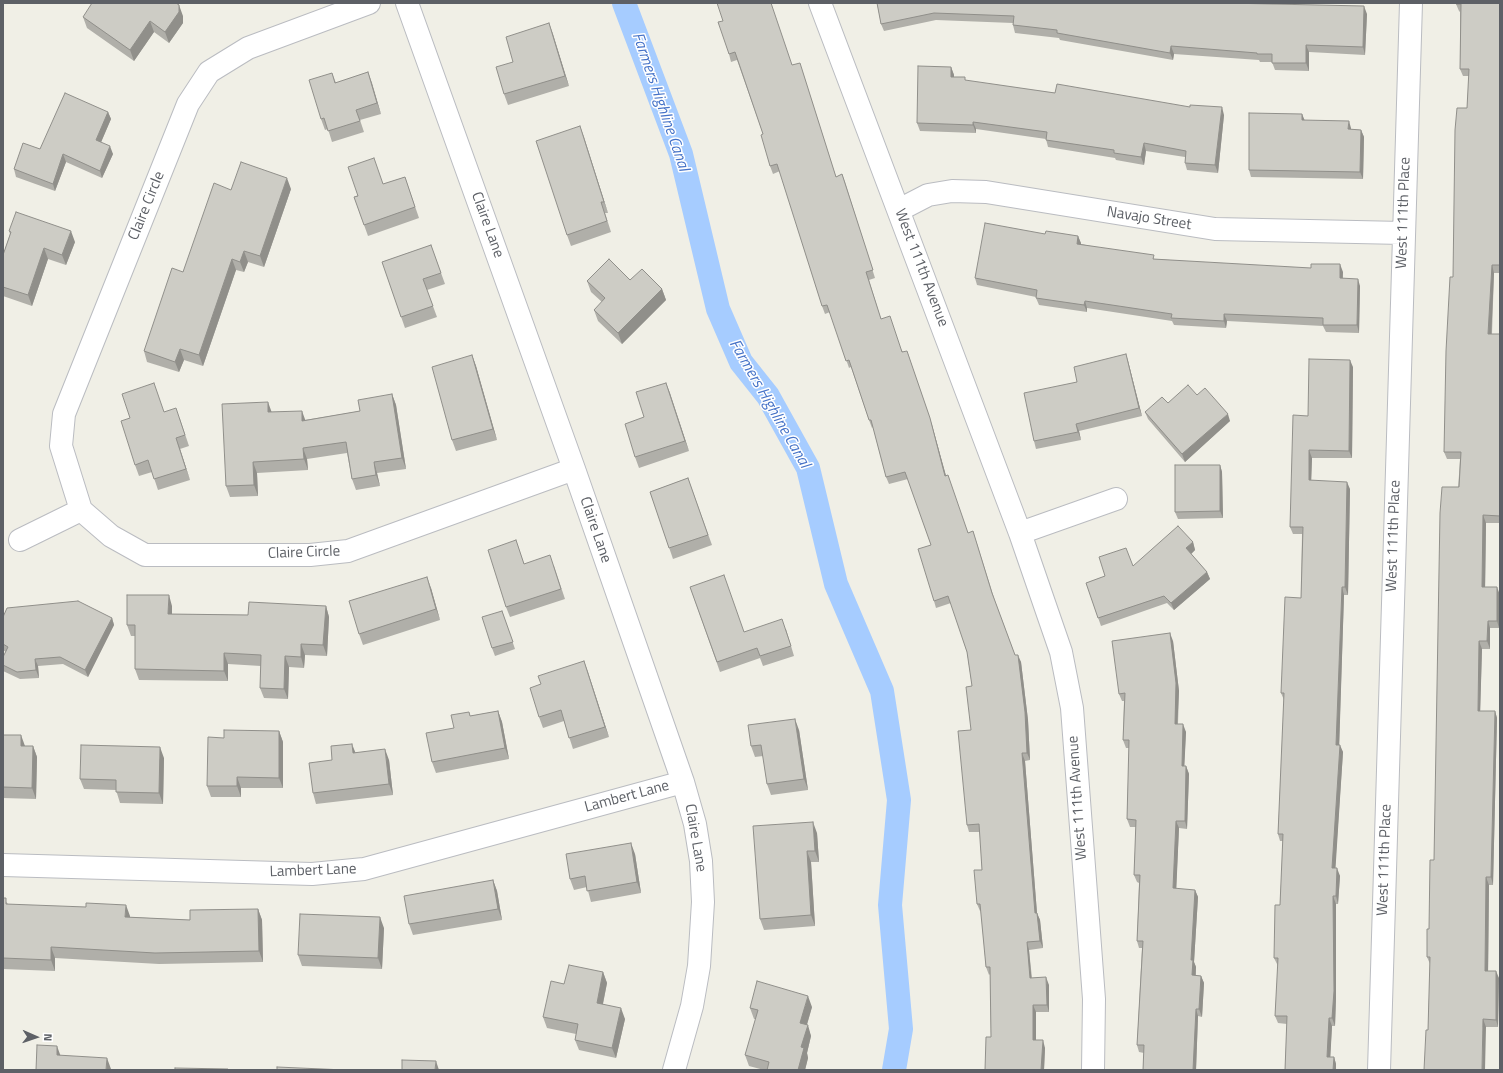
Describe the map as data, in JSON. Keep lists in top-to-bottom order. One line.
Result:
{"streets":{"street":["Claire Circle","West 111th Place","Navajo Street","Claire Lane","West 111th Avenue","Lambert Lane"]},"crossings":[["Claire Circle","Claire Lane"],["West 111th Place","Navajo Street"],["Navajo Street","West 111th Avenue"],["Claire Lane","Lambert Lane"]],"water":["Farmers Highline Canal"],"north":"right"}
